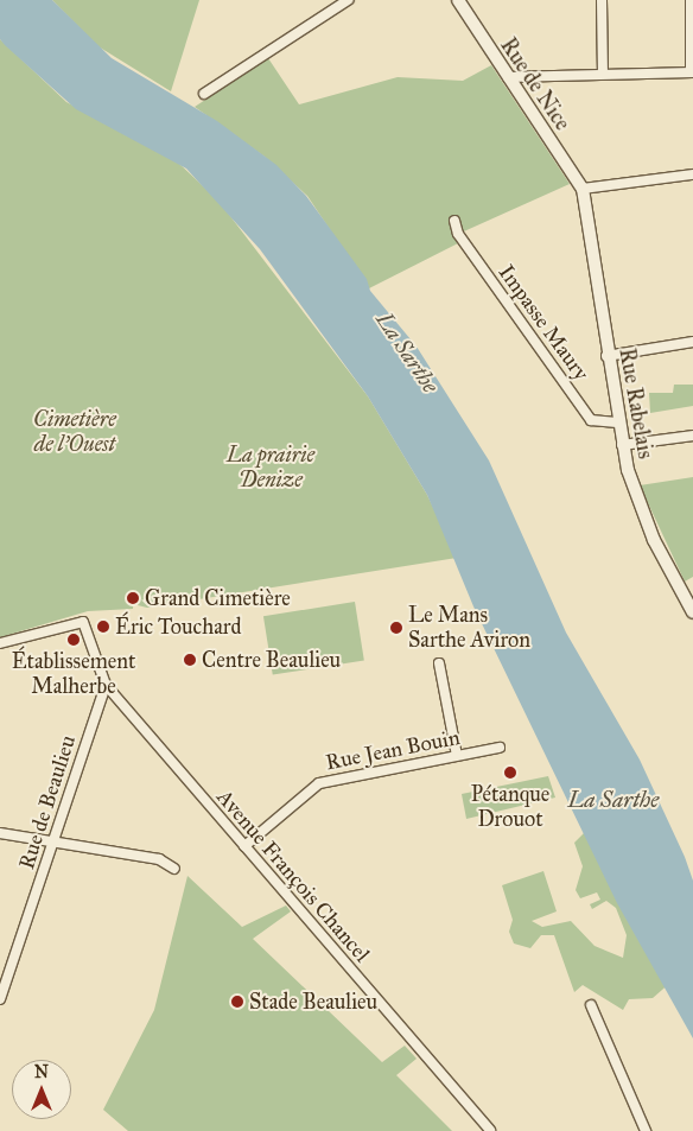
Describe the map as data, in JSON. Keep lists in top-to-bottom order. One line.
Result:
{"streets":{"street":["Rue de Nice","Impasse Maury","Rue Rabelais","Rue Jean Bouin","Rue de Beaulieu","Avenue François Chancel"]},"crossings":[["Rue de Nice","Rue Rabelais"],["Impasse Maury","Rue Rabelais"],["Rue Jean Bouin","Avenue François Chancel"],["Rue de Beaulieu","Avenue François Chancel"]],"water":["La Sarthe"],"parks":["Cimetière de l'Ouest","La prairie Denize"],"places":["Grand Cimetière","Éric Touchard","Le Mans Sarthe Aviron","Établissement Malherbe","Centre Beaulieu","Pétanque Drouot","Stade Beaulieu"],"north":"top"}
